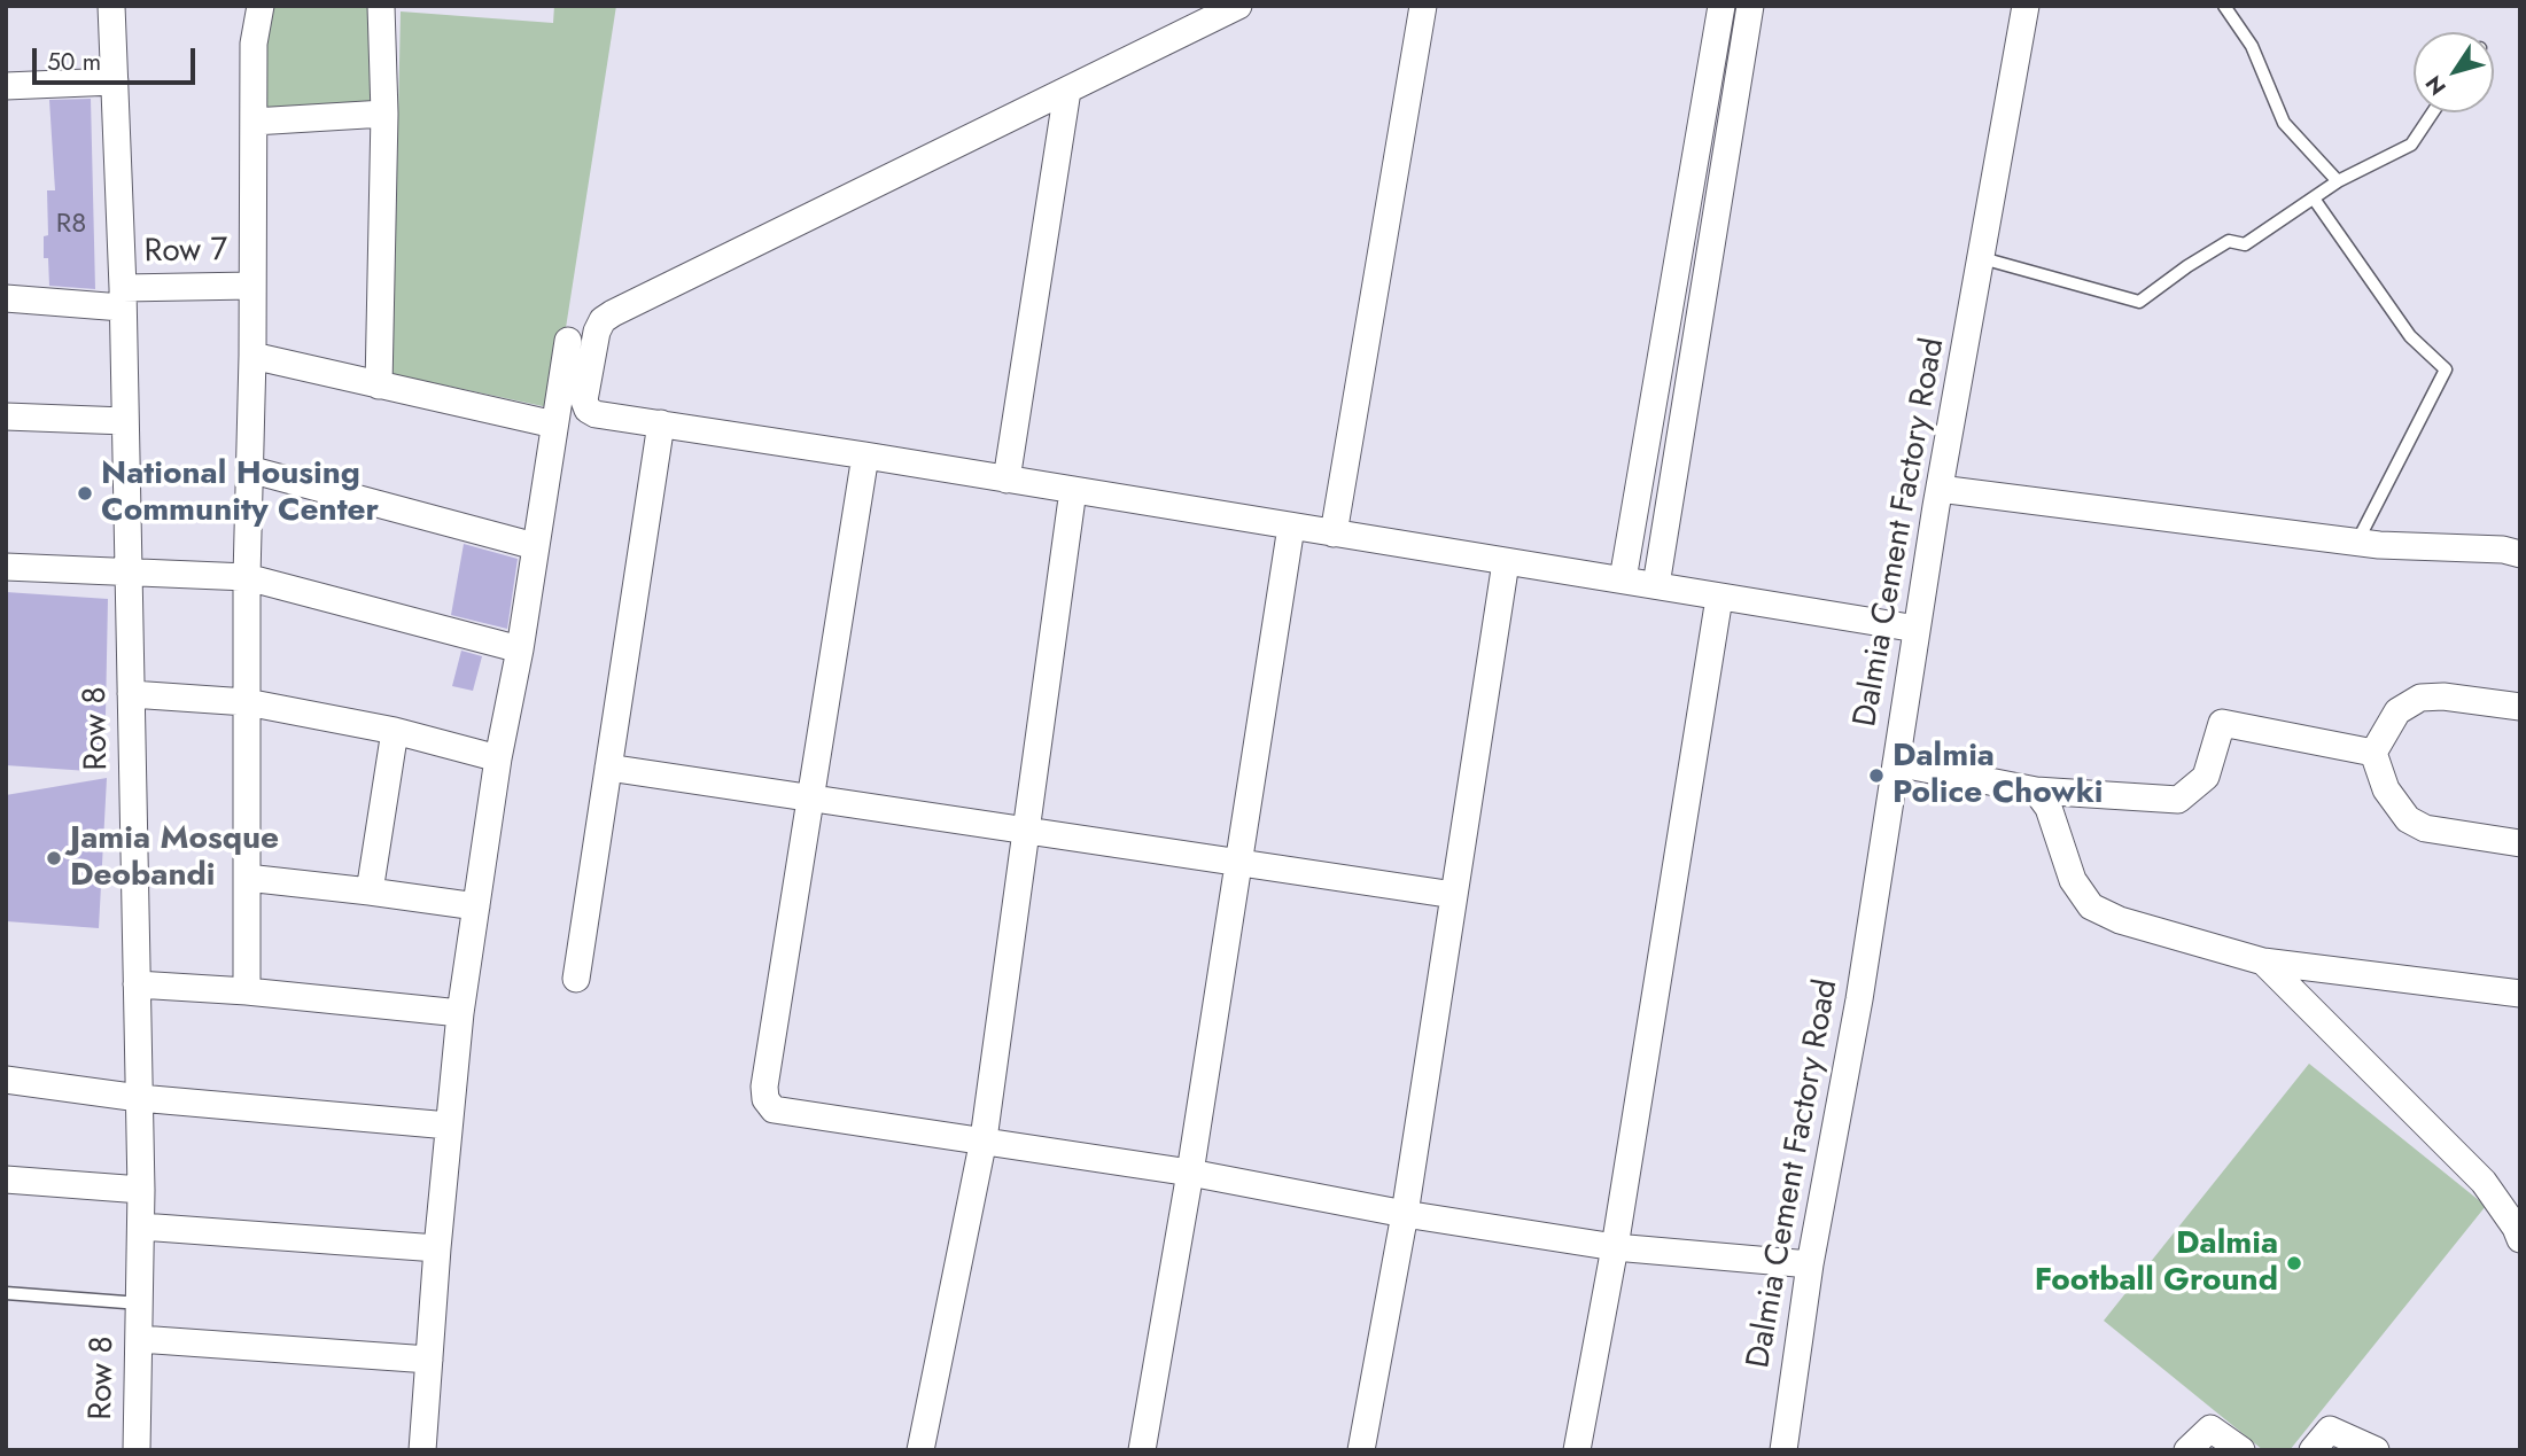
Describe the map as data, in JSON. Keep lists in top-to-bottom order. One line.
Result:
{"streets":{"street":["Row 7","Dalmia Cement Factory Road","Row 8"]},"crossings":[["Row 7","Row 8"]],"places":["National Housing Community Center","Dalmia Police Chowki","Jamia Mosque Deobandi","Dalmia Football Ground"],"house_numbers":["R8"],"scale_bar":"50 m","north":"bottom left"}
